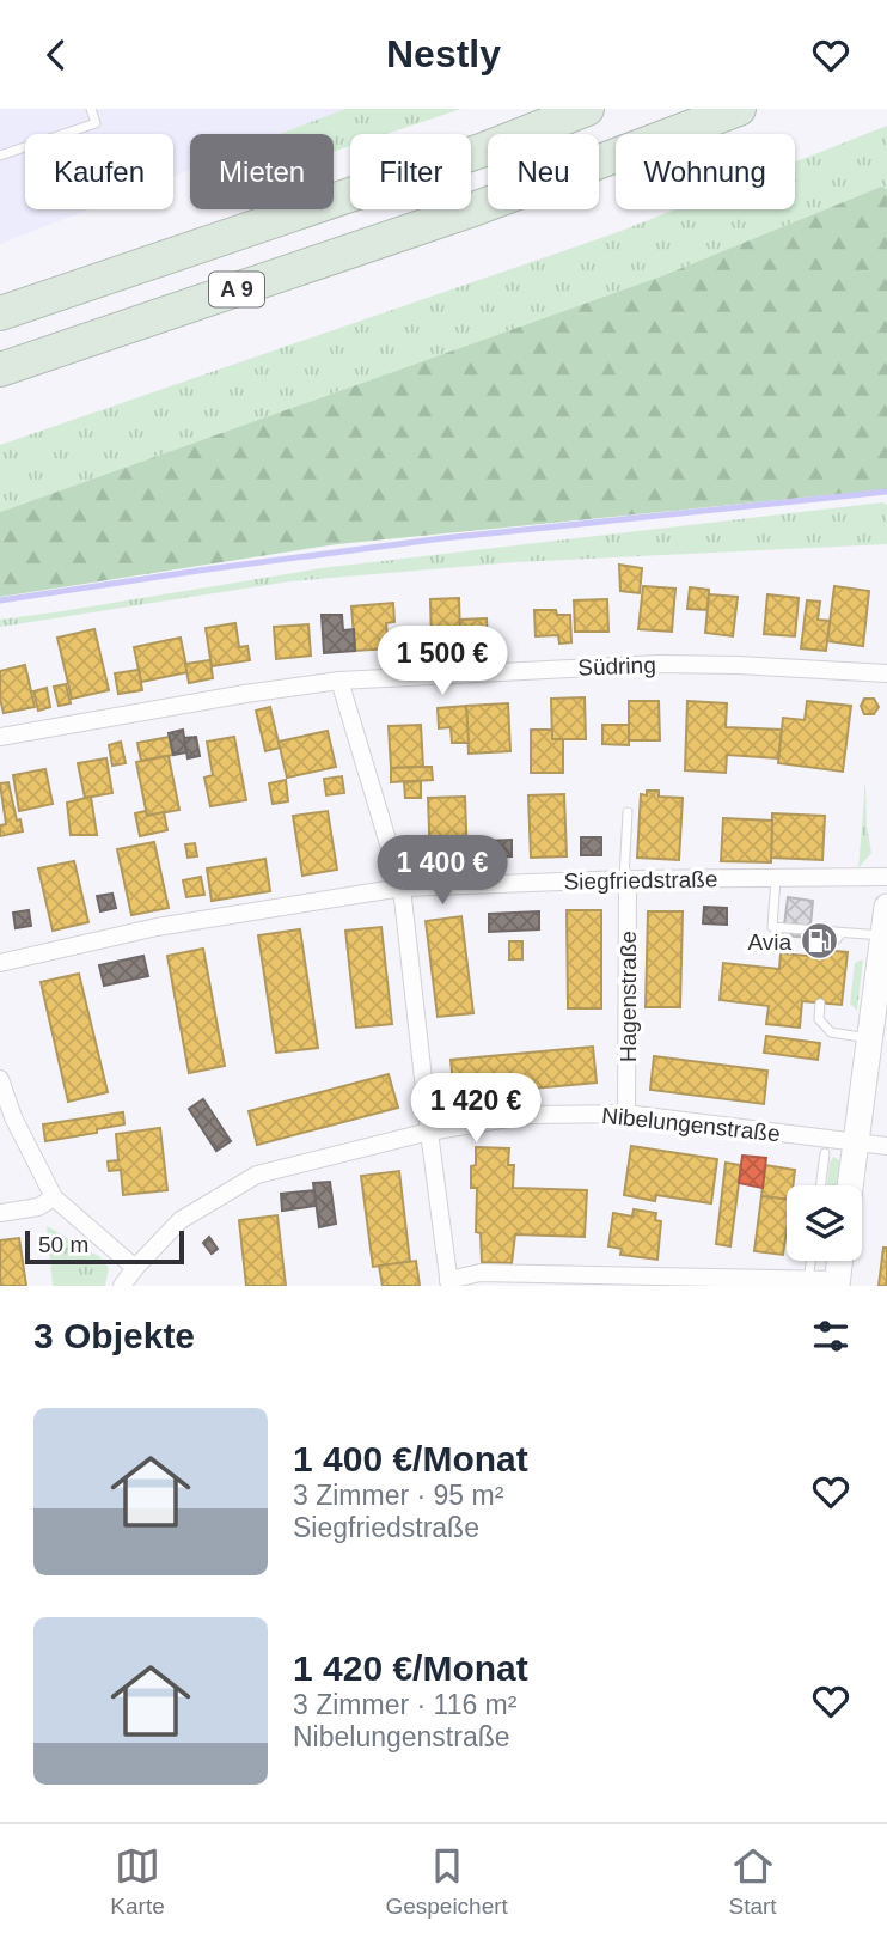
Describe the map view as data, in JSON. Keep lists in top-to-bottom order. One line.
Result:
{"streets":{"highway":["A 9"],"street":["Südring","Siegfriedstraße","Hagenstraße","Nibelungenstraße"]},"crossings":[["Siegfriedstraße","Hagenstraße"],["Hagenstraße","Nibelungenstraße"]],"places":{"fuel station":["Avia"]},"scale_bar":"50 m","page":{"header":"Nestly","chip":["Kaufen","Mieten","Filter","Neu","Wohnung"],"price":["1 500 €","1 400 €","1 420 €"],"scale":"50 m","heading":"3 Objekte","list":[{"name":"1 400 €/Monat","note":"3 Zimmer · 95 m² · Siegfriedstraße"},{"name":"1 420 €/Monat","note":"3 Zimmer · 116 m² · Nibelungenstraße"}],"tabs":["Karte","Gespeichert","Start"]}}
